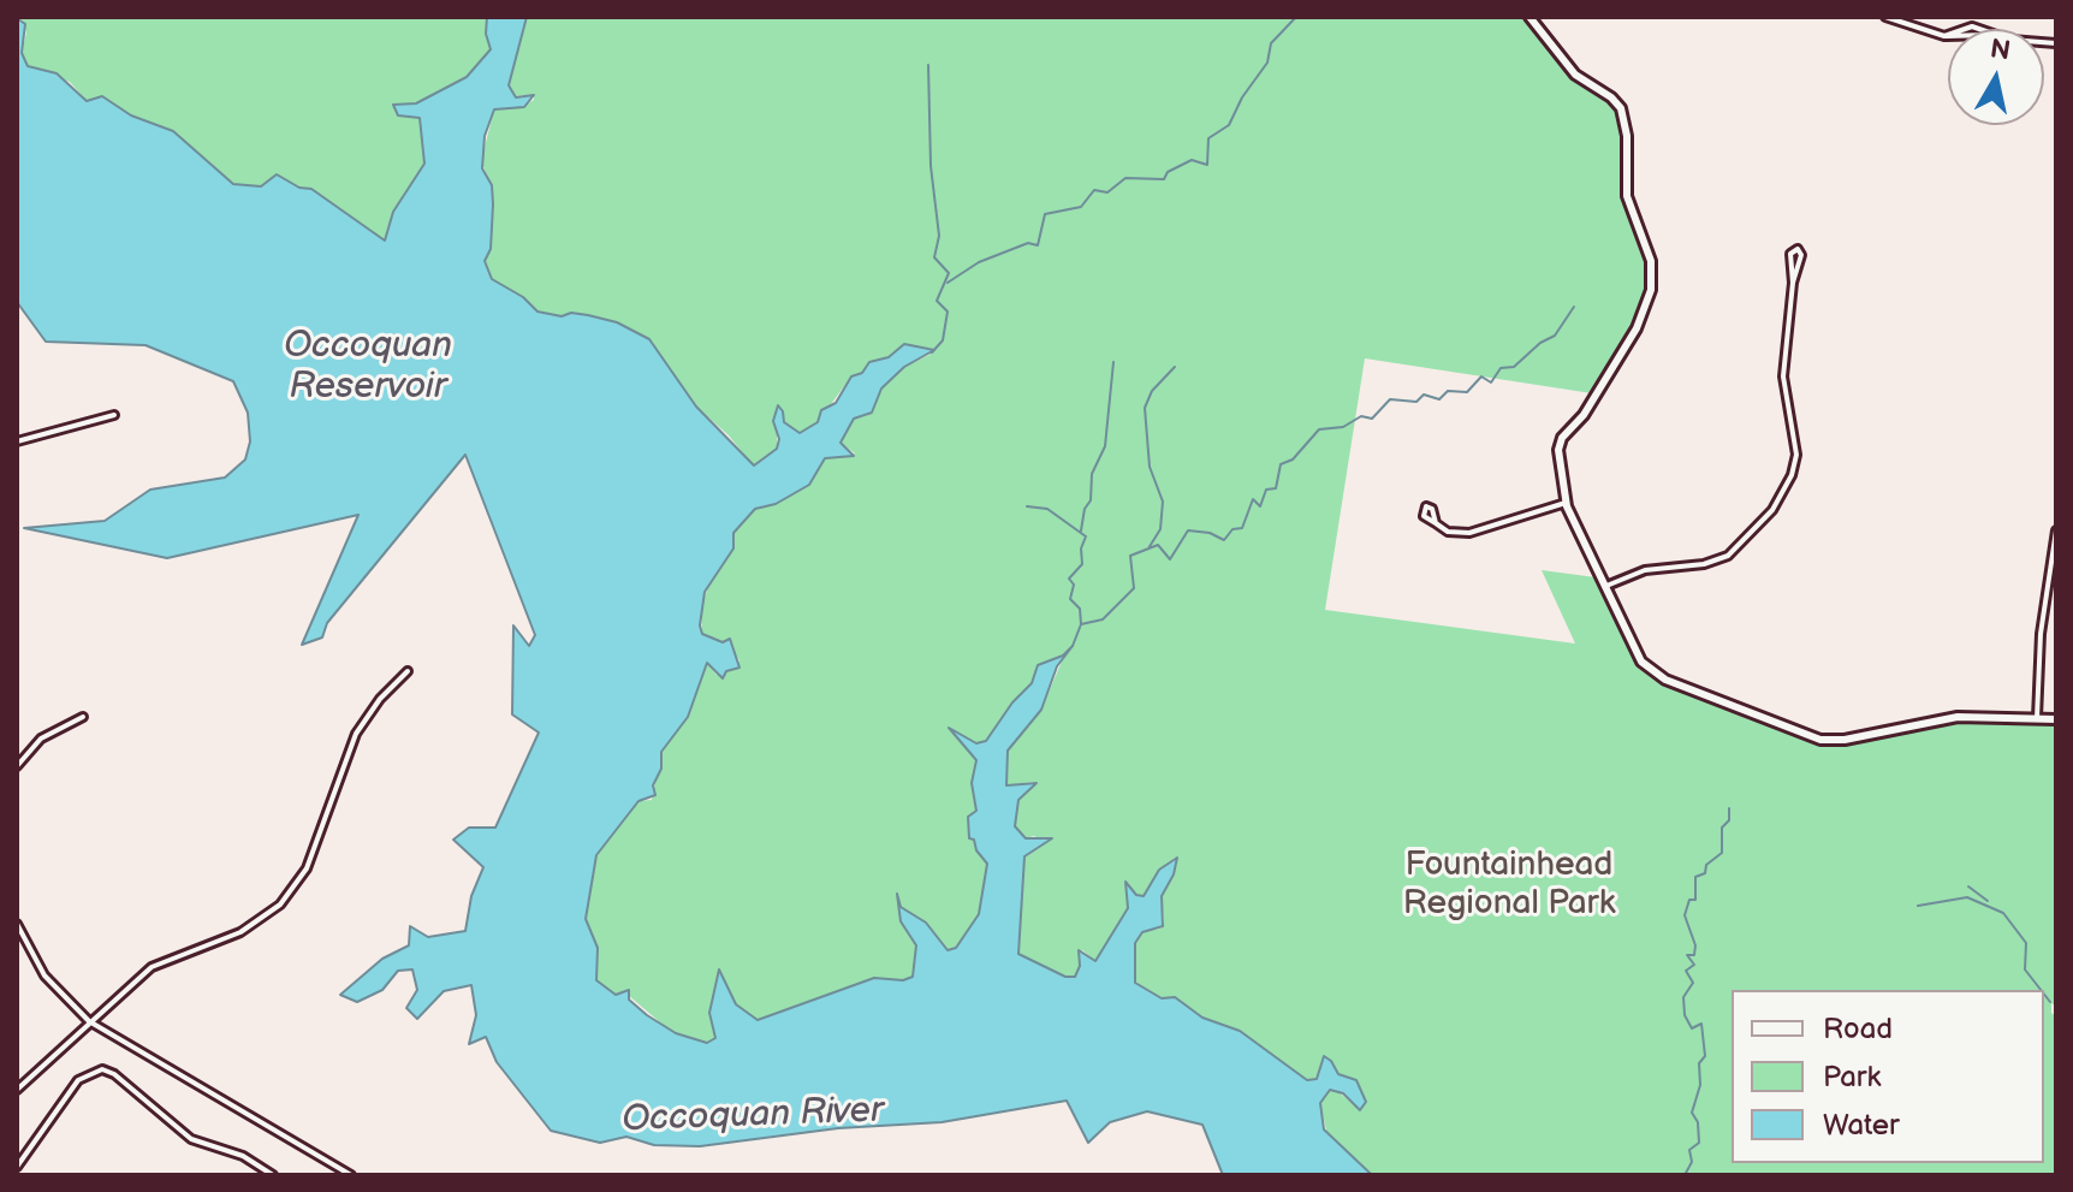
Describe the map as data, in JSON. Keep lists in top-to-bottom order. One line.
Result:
{"water":["Occoquan Reservoir","Occoquan River"],"parks":["Fountainhead Regional Park"],"legend":["Road","Park","Water"],"north":"top"}
